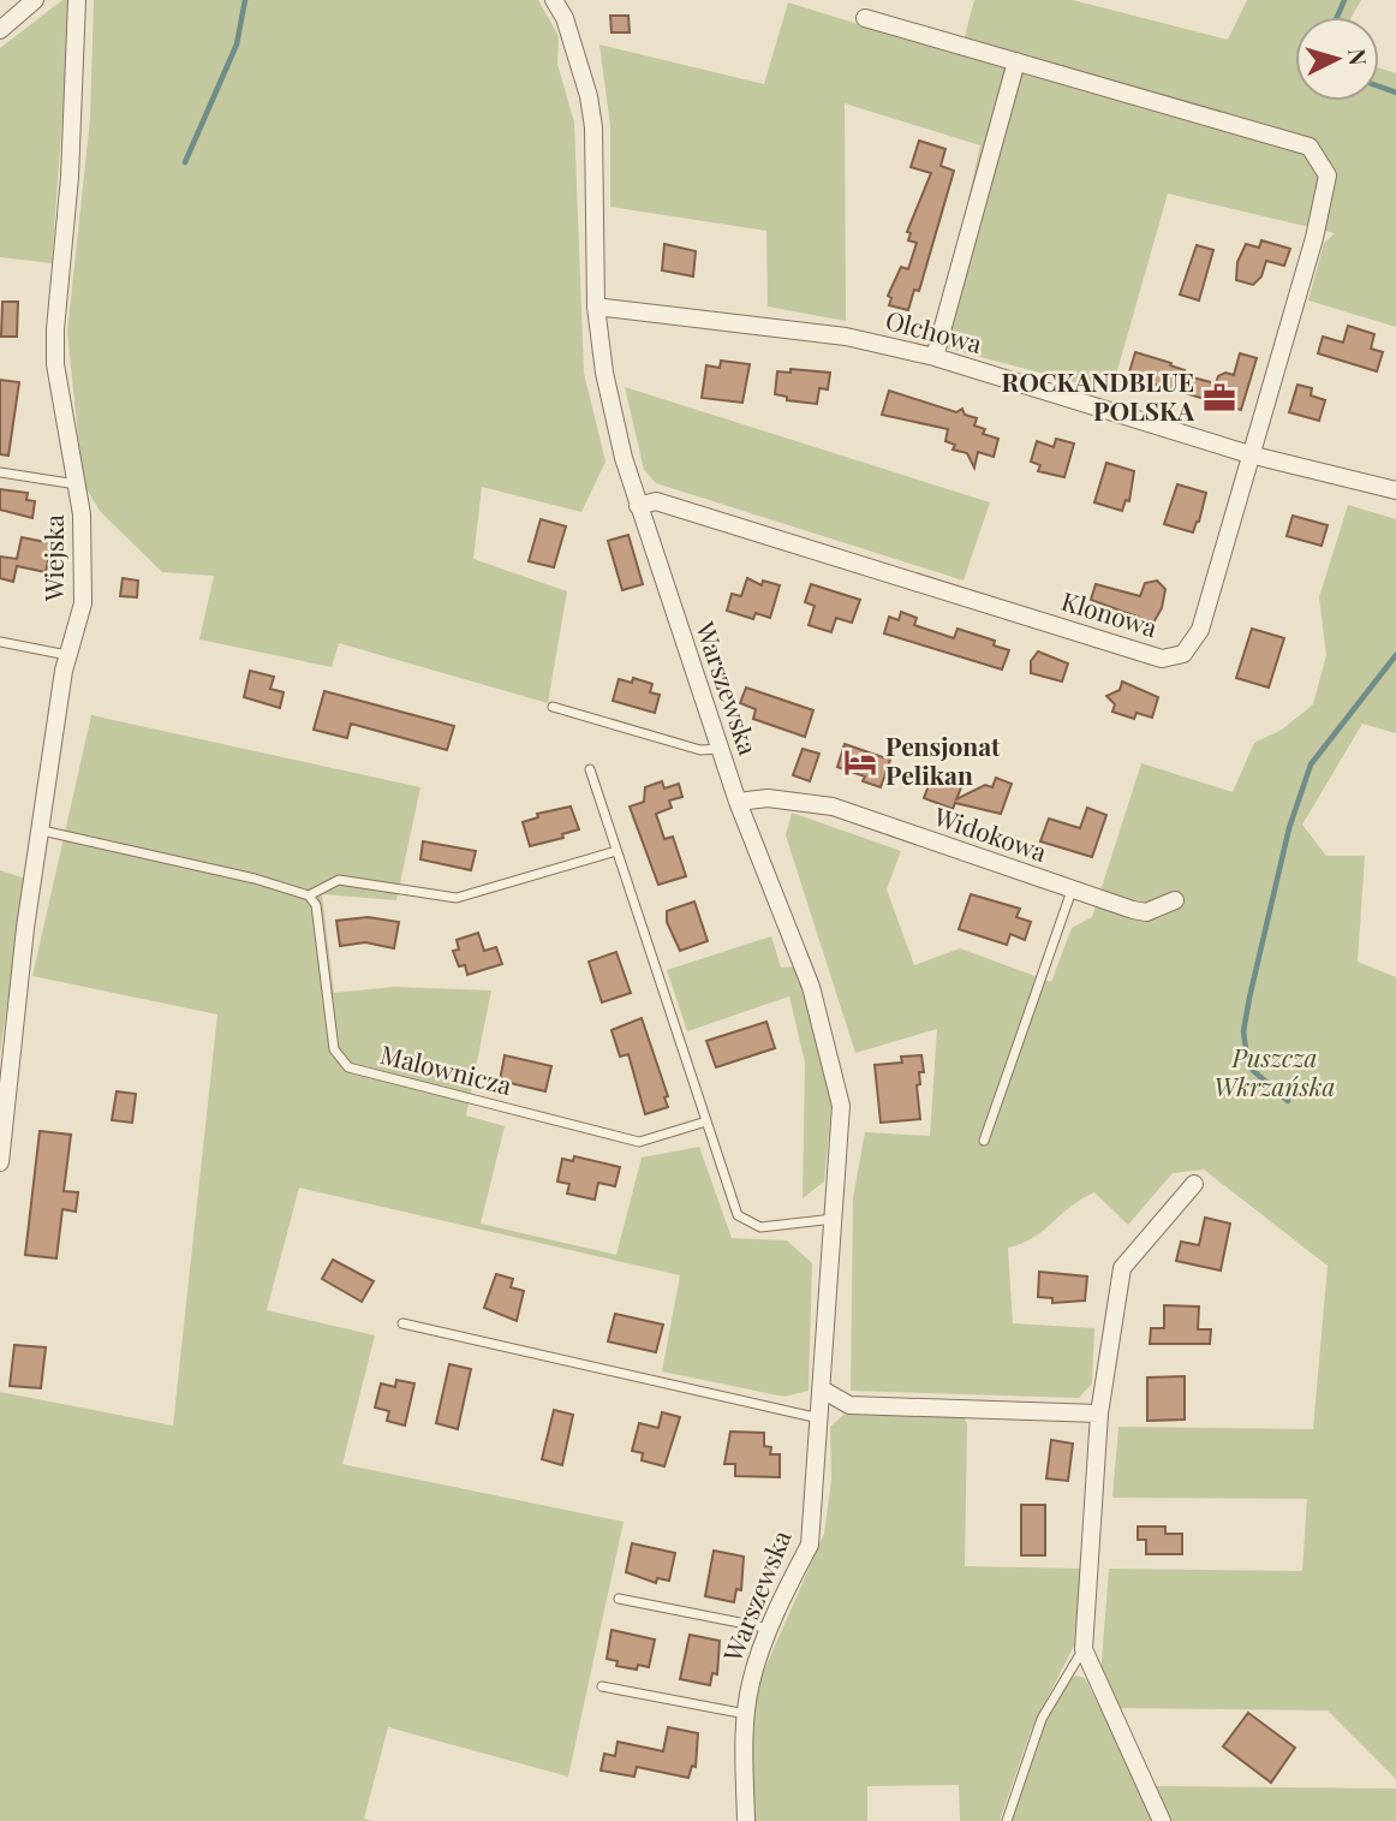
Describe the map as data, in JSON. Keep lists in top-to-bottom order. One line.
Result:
{"streets":{"street":["Olchowa","Wiejska","Klonowa","Warszewska","Widokowa"],"lane":["Malownicza"]},"crossings":[["Olchowa","Klonowa"],["Olchowa","Warszewska"],["Klonowa","Warszewska"],["Warszewska","Widokowa"]],"parks":["Puszcza Wkrzańska"],"places":{"office":["ROCKANDBLUE POLSKA"],"hotel":["Pensjonat Pelikan"]},"north":"right"}
